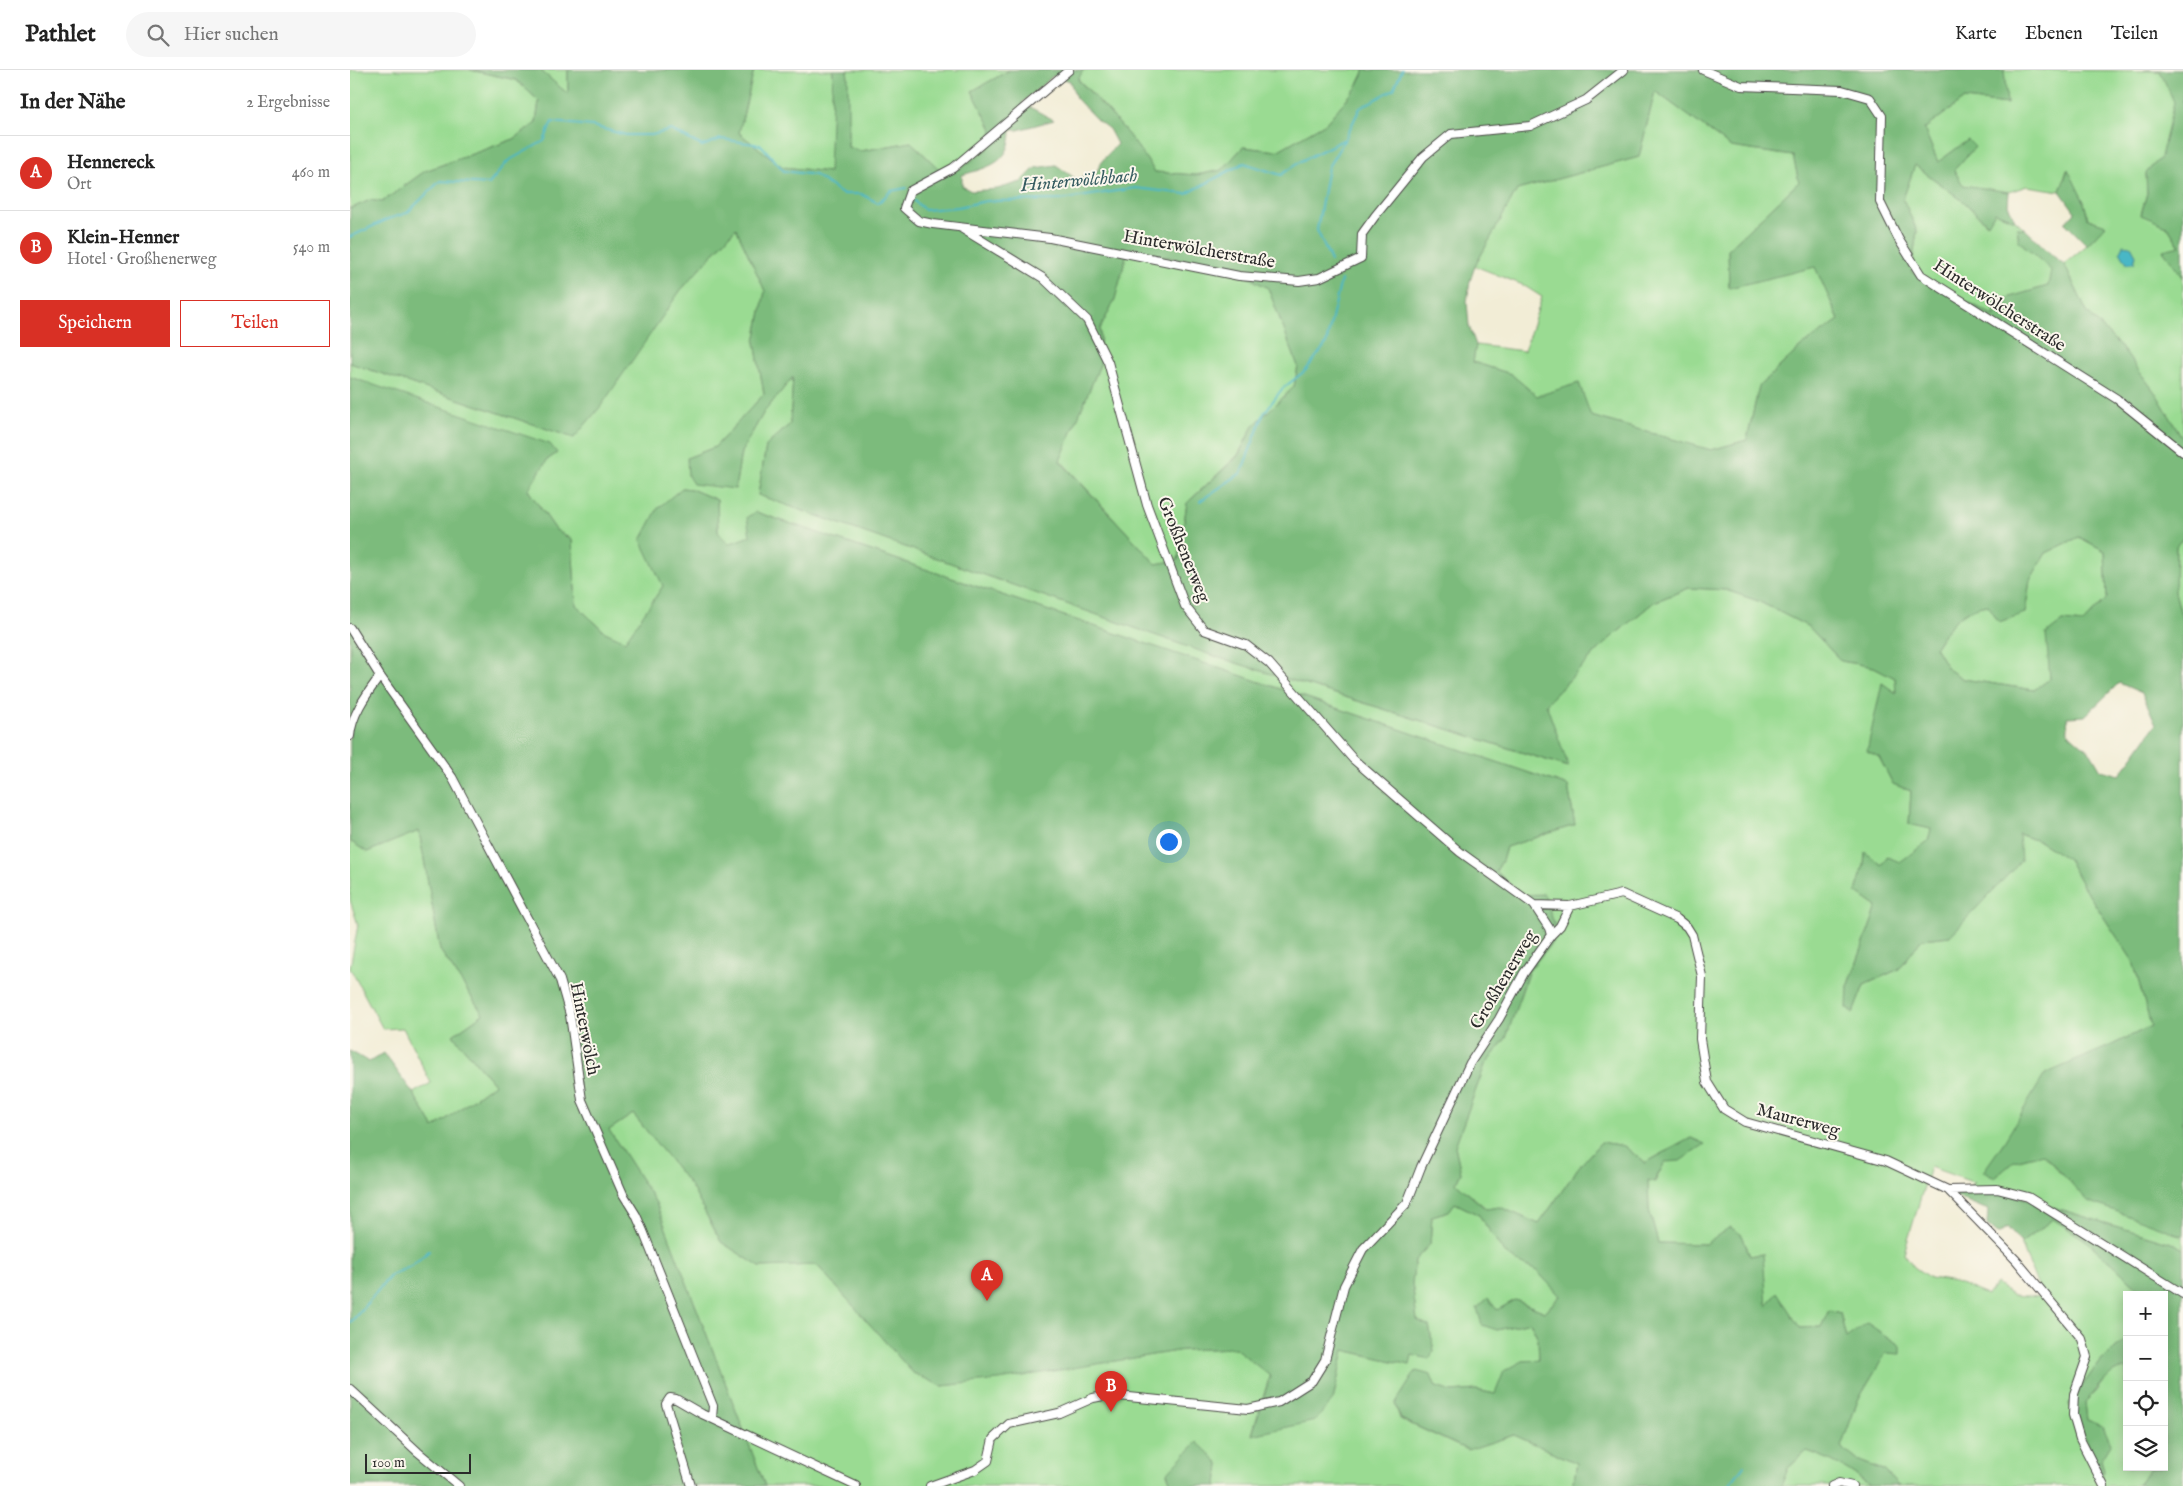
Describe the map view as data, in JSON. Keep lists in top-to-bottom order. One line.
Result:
{"streets":{"street":["Hinterwölcherstraße","Großhenerweg","Hinterwölch","Maurerweg"]},"crossings":[["Hinterwölcherstraße","Großhenerweg"],["Großhenerweg","Maurerweg"]],"water":["Hinterwölchbach"],"scale_bar":"100 m","page":{"header":"Pathlet","search":"Hier suchen","nav":["Karte","Ebenen","Teilen"],"heading":["In der Nähe","2 Ergebnisse"],"list":[{"mark":"A","name":"Hennereck","note":"Ort","value":"460 m"},{"mark":"B","name":"Klein-Henner","note":"Hotel · Großhenerweg","value":"540 m"}],"buttons":["Speichern","Teilen"],"pins":["A","B"],"map_buttons":["+","−"],"scale":"100 m"}}
